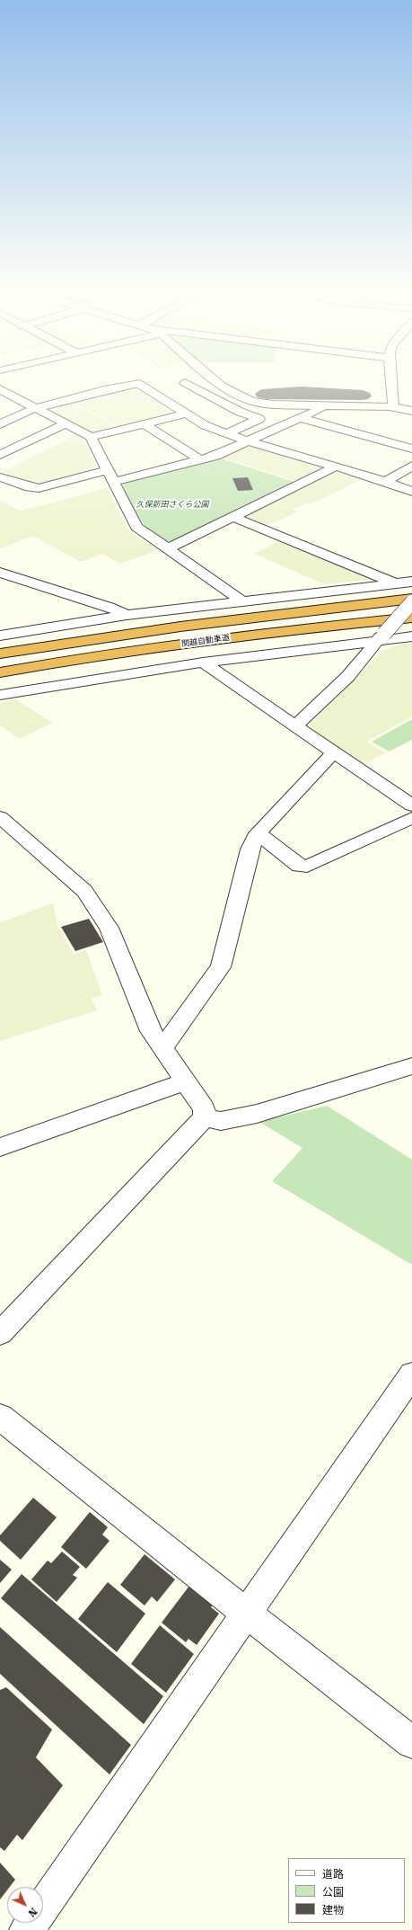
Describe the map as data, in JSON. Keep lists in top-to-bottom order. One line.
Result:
{"streets":{"highway":["関越自動車道"]},"parks":["久保新田さくら公園"],"legend":["道路","公園","建物"],"north":"bottom right"}
